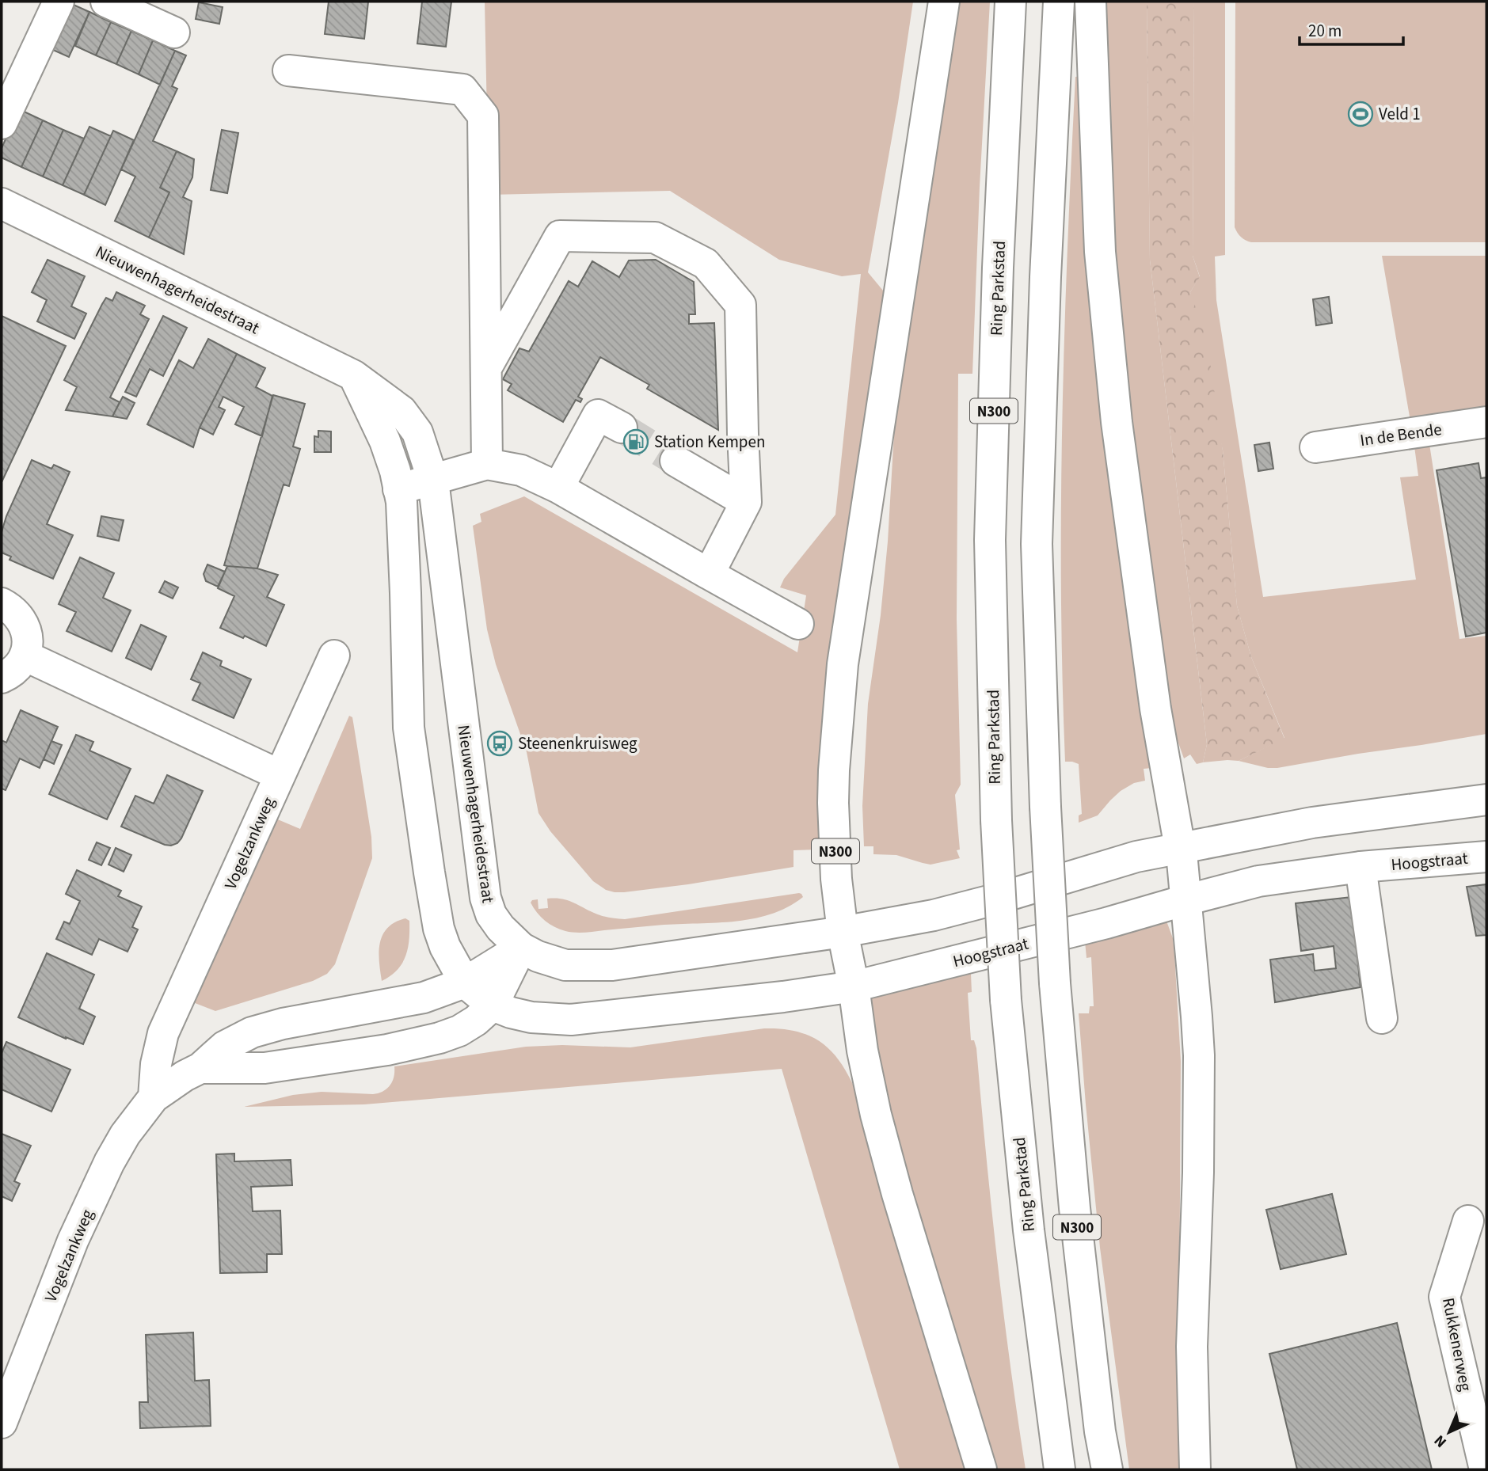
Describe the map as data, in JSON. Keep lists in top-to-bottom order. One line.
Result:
{"streets":{"main road":["Ring Parkstad","Nieuwenhagerheidestraat","N300","In de Bende","Vogelzankweg","Hoogstraat","Rukkenerweg"]},"crossings":[["Nieuwenhagerheidestraat","Vogelzankweg"],["N300","Hoogstraat"],["Vogelzankweg","Hoogstraat"]],"places":{"sports":["Veld 1"],"fuel station":["Station Kempen"],"bus stop":["Steenenkruisweg"]},"scale_bar":"20 m","north":"bottom left"}
